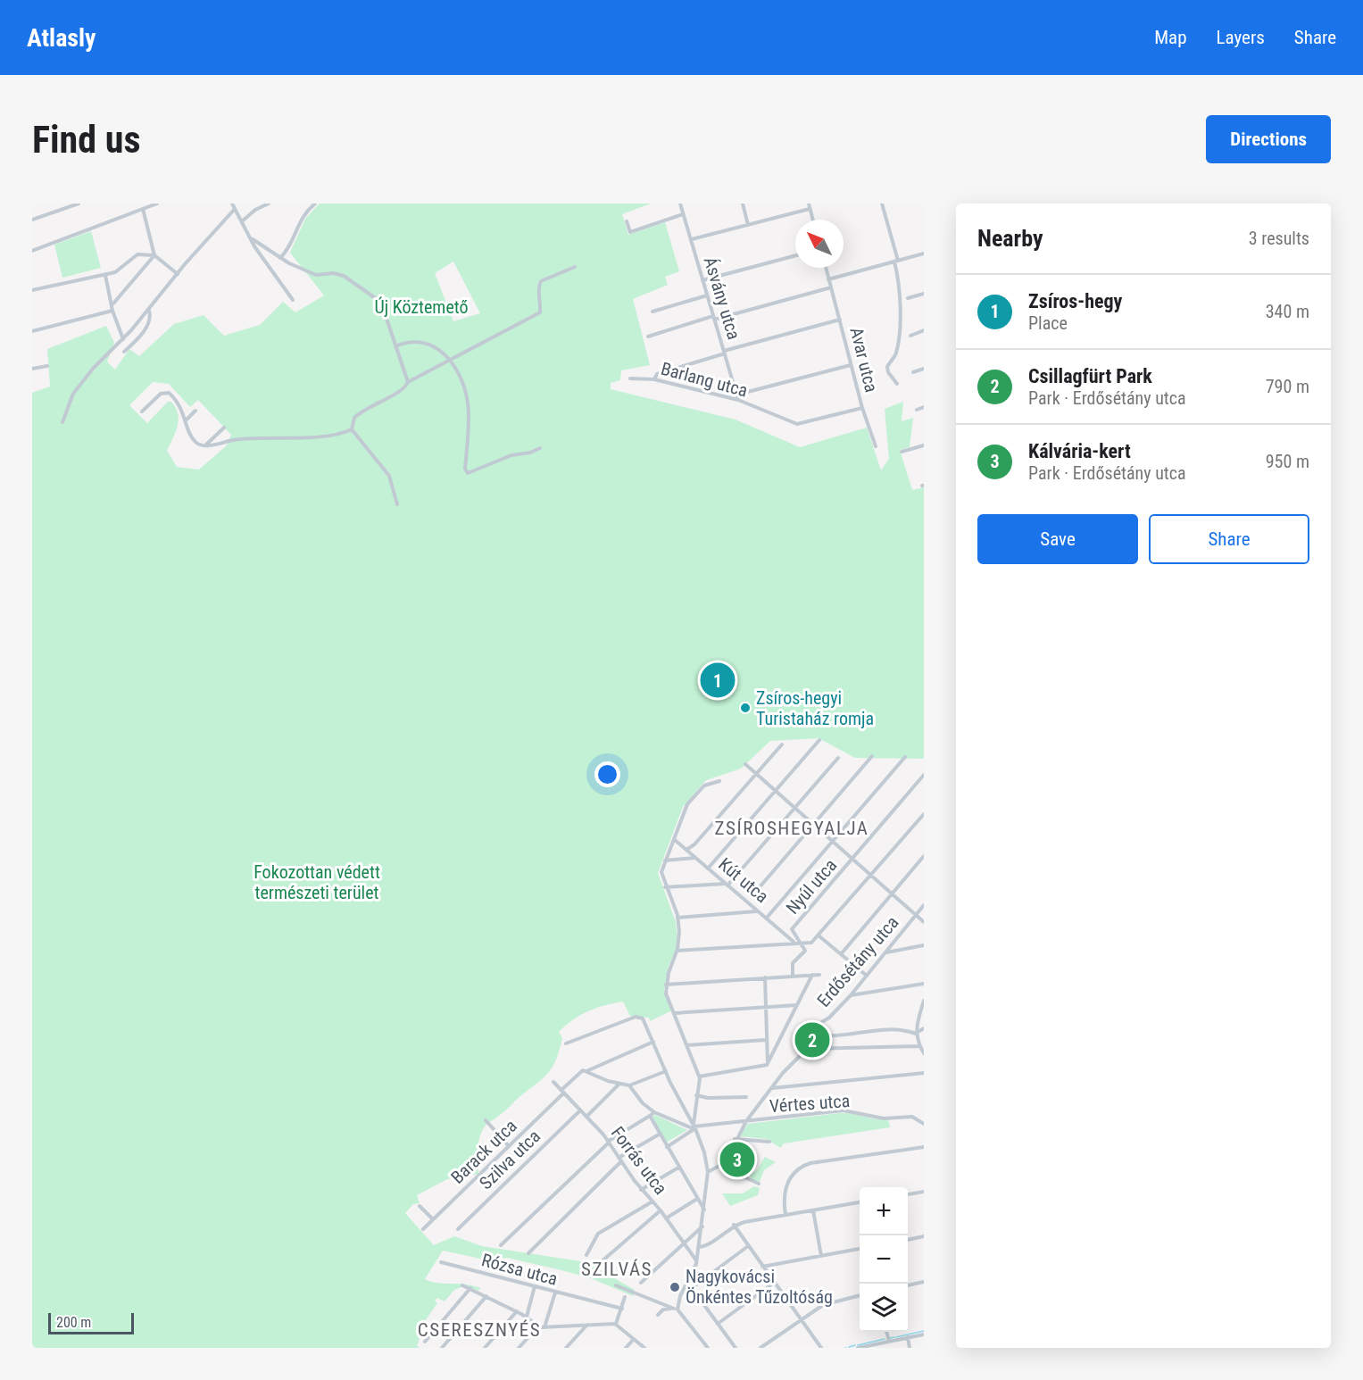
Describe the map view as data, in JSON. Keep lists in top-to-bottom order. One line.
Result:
{"streets":{"street":["Ásvány utca","Avar utca","Barlang utca","Kút utca","Nyúl utca","Erdősétány utca","Vértes utca","Barack utca","Szilva utca","Forrás utca","Rózsa utca"]},"crossings":[["Ásvány utca","Barlang utca"],["Avar utca","Barlang utca"],["Kút utca","Nyúl utca"],["Barack utca","Forrás utca"],["Szilva utca","Forrás utca"]],"districts":["ZSÍROSHEGYALJA","SZILVÁS","CSERESZNYÉS"],"parks":["Új Köztemető","Fokozottan védett természeti terület"],"places":["Zsíros-hegyi Turistaház romja","Nagykovácsi Önkéntes Tűzoltóság"],"scale_bar":"200 m","north":"top left","page":{"header":"Atlasly","nav":["Map","Layers","Share"],"buttons":["Directions",["Save","Share"]],"title":"Find us","heading":["Nearby","3 results"],"list":[{"mark":"1","name":"Zsíros-hegy","note":"Place","value":"340 m"},{"mark":"2","name":"Csillagfürt Park","note":"Park · Erdősétány utca","value":"790 m"},{"mark":"3","name":"Kálvária-kert","note":"Park · Erdősétány utca","value":"950 m"}],"pins":["1","2","3"],"map_buttons":["+","−"],"scale":"200 m"}}
